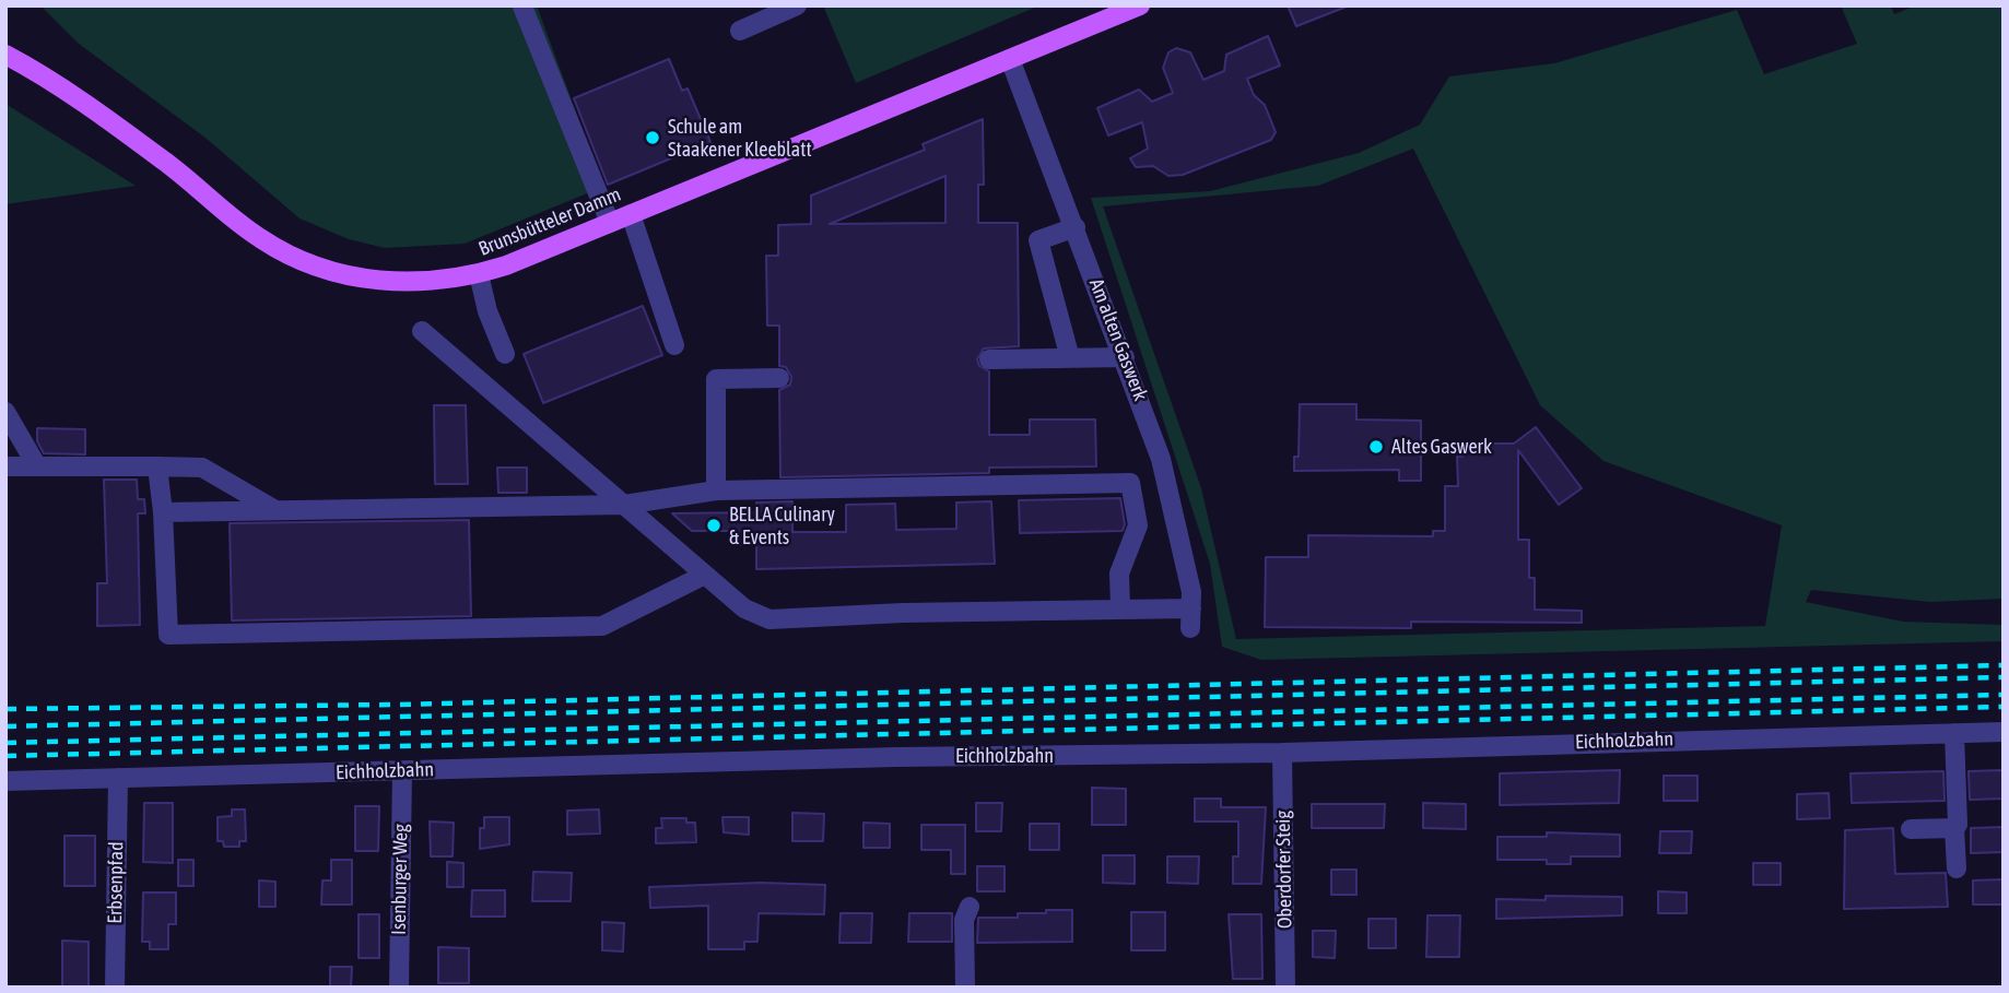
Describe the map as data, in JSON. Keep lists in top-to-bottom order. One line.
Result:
{"streets":{"main road":["Brunsbütteler Damm"],"street":["Am alten Gaswerk","Eichholzbahn","Oberdorfer Steig","Isenburger Weg","Erbsenpfad"]},"crossings":[["Brunsbütteler Damm","Am alten Gaswerk"],["Eichholzbahn","Oberdorfer Steig"],["Eichholzbahn","Isenburger Weg"],["Eichholzbahn","Erbsenpfad"]],"places":["Schule am Staakener Kleeblatt","Altes Gaswerk","BELLA Culinary & Events"]}
